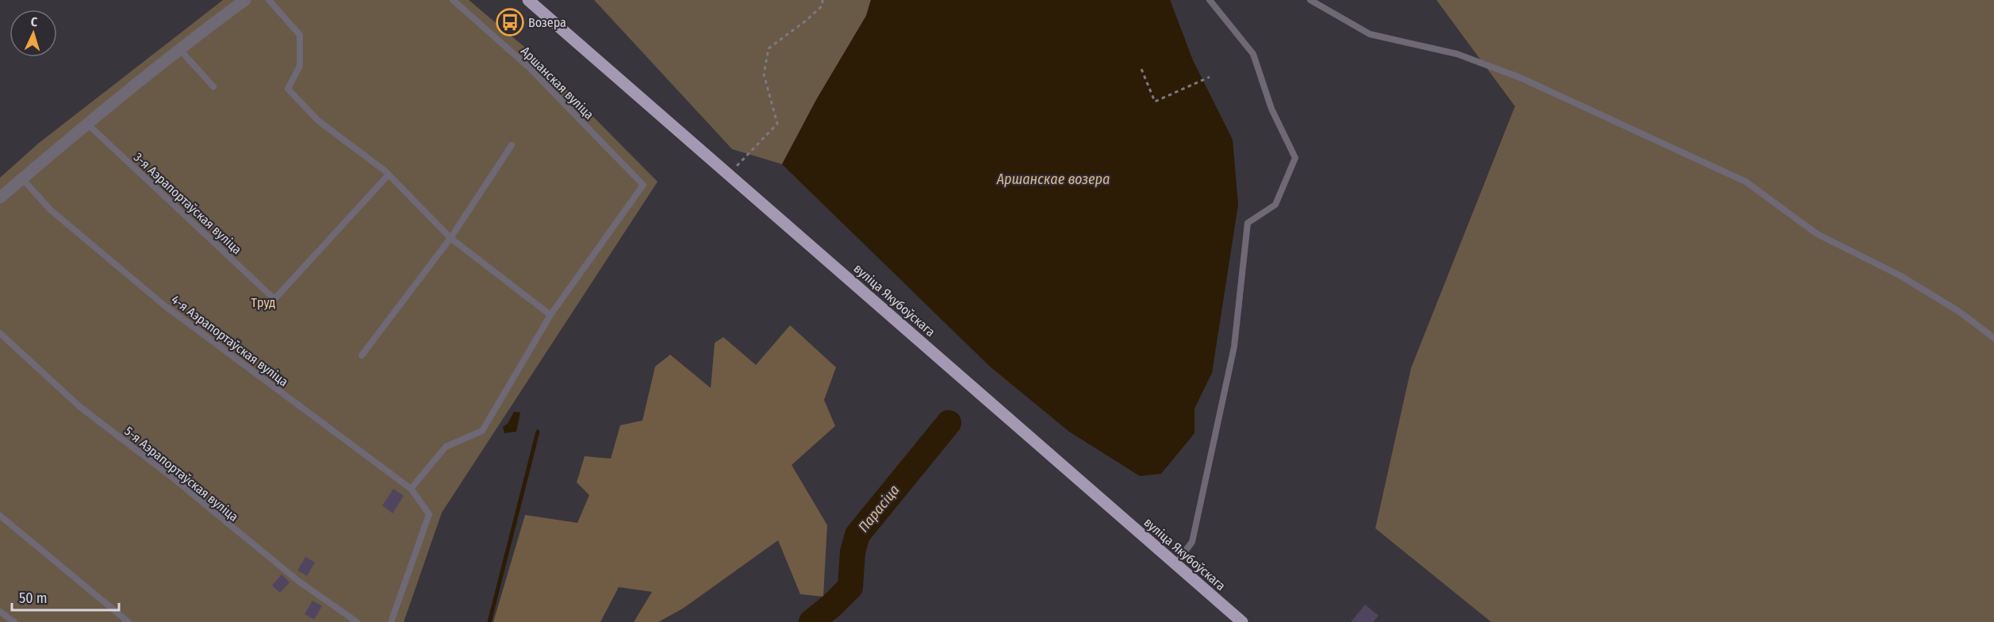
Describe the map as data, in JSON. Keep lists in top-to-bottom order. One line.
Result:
{"streets":{"main road":["вуліца Якубоўскага"],"lane":["Аршанская вуліца","3-я Аэрапортаўская вуліца","4-я Аэрапортаўская вуліца","5-я Аэрапортаўская вуліца"]},"water":["Аршанскае возера","Парасіца"],"parks":["Труд"],"places":{"bus stop":["Возера"]},"scale_bar":"50 m","north":"top"}
